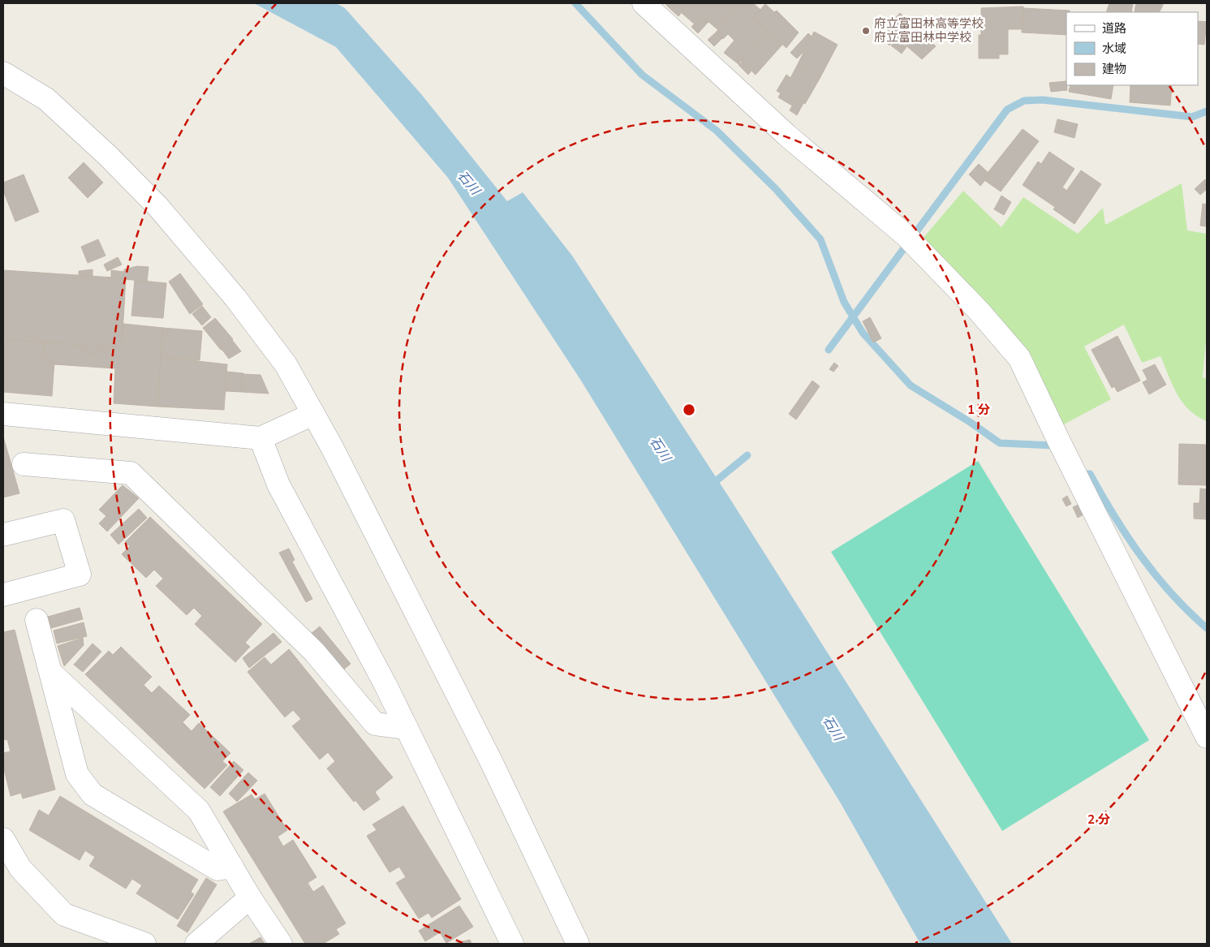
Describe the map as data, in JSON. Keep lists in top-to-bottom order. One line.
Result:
{"water":["石川"],"places":["府立富田林高等学校 府立富田林中学校"],"legend":["道路","水域","建物"],"rings":["1 分","2 分"]}
